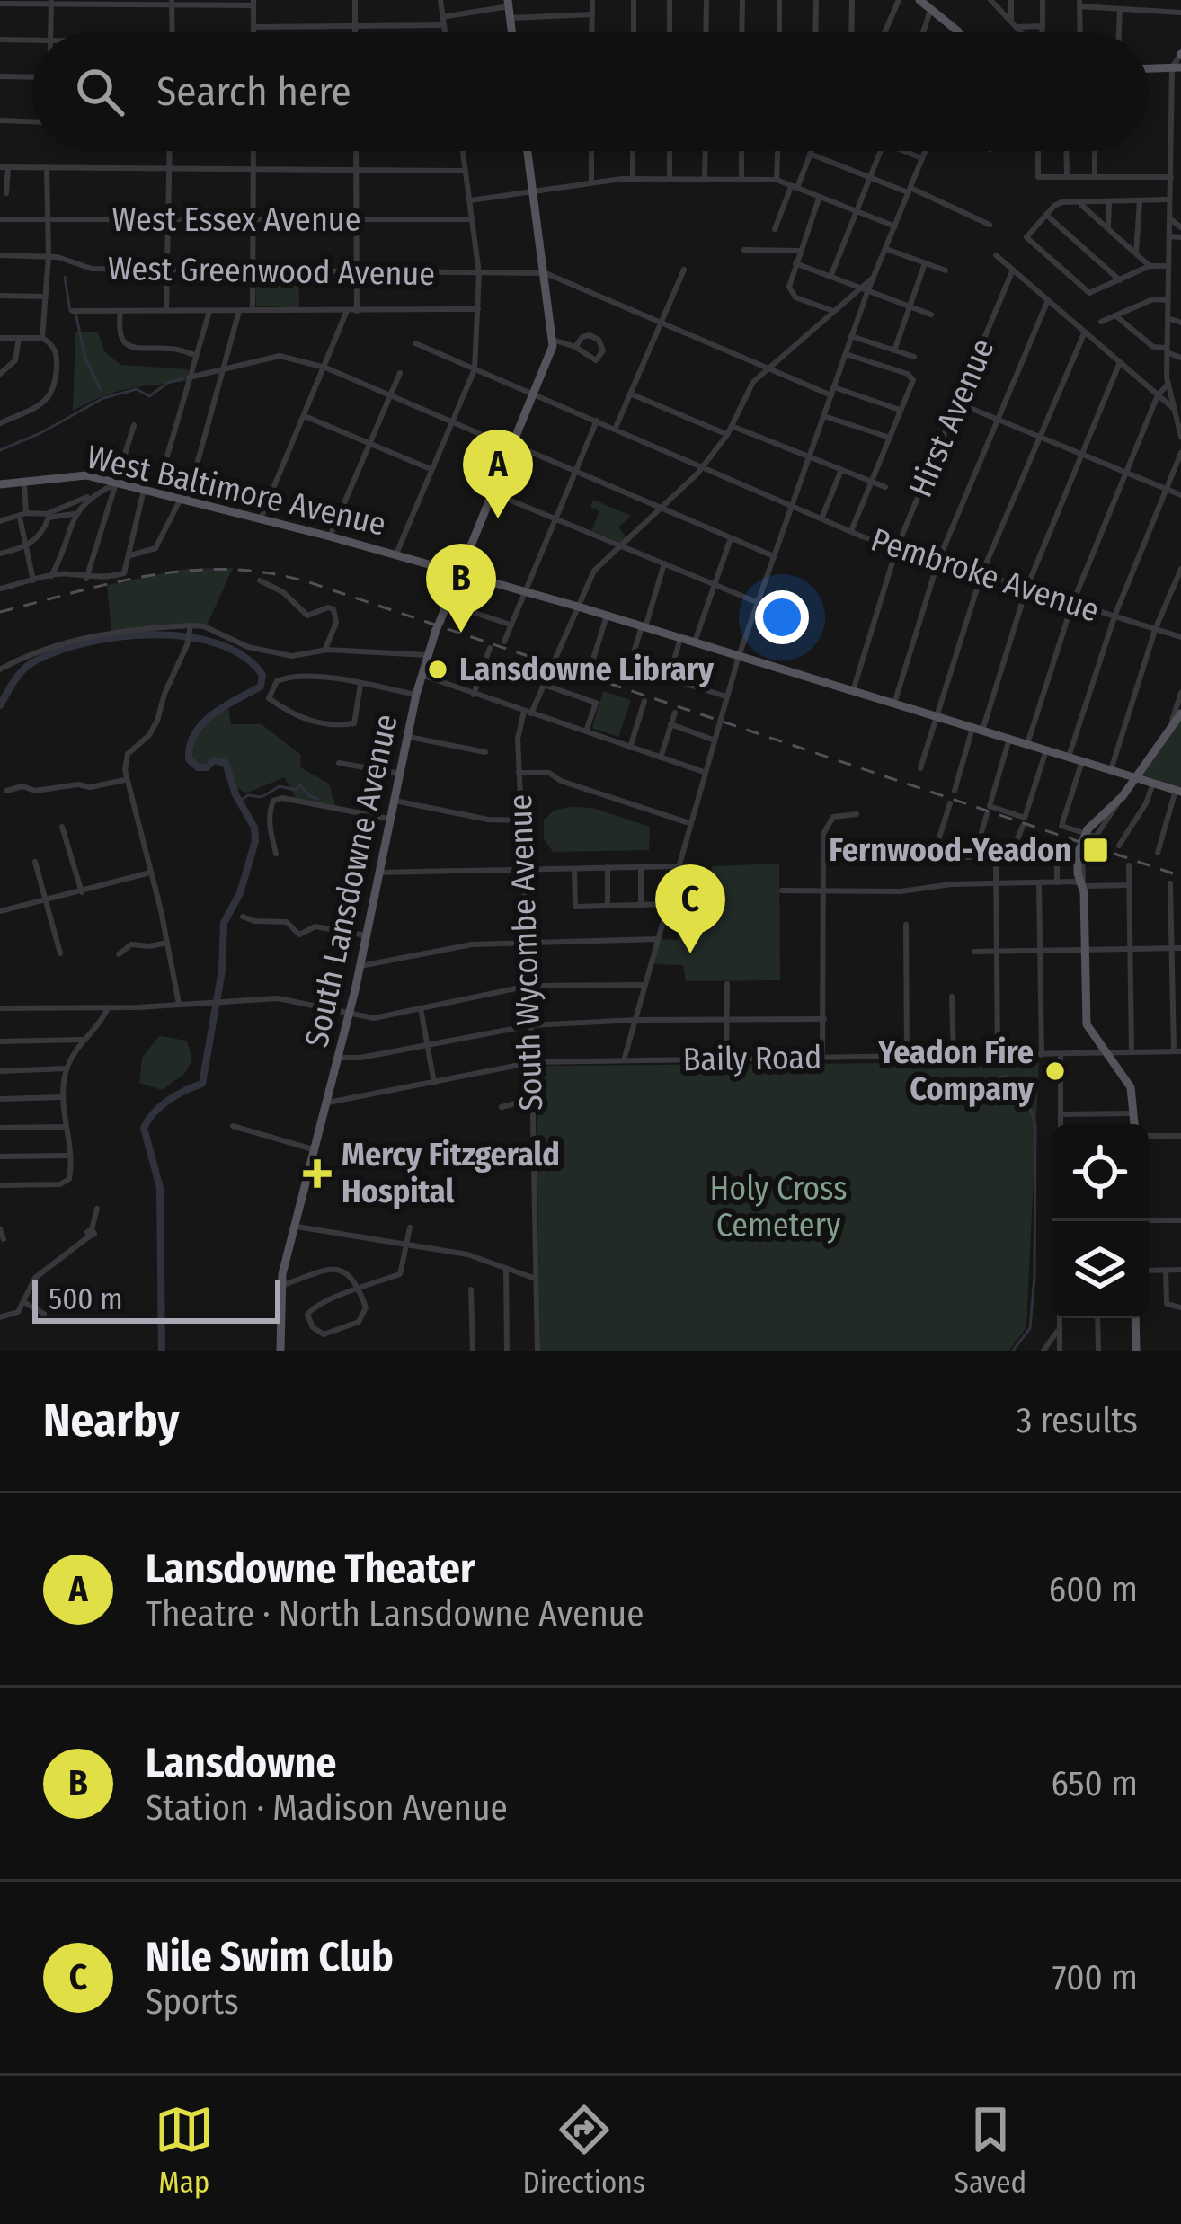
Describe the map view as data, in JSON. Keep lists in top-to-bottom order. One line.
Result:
{"streets":{"main road":["West Baltimore Avenue","South Lansdowne Avenue"],"street":["West Essex Avenue","West Greenwood Avenue","Hirst Avenue","Pembroke Avenue","South Wycombe Avenue","Baily Road"]},"crossings":[["Hirst Avenue","West Baltimore Avenue"],["Hirst Avenue","Pembroke Avenue"],["West Baltimore Avenue","South Lansdowne Avenue"],["West Baltimore Avenue","South Wycombe Avenue"],["Pembroke Avenue","South Lansdowne Avenue"],["Pembroke Avenue","South Wycombe Avenue"],["South Lansdowne Avenue","Baily Road"],["South Wycombe Avenue","Baily Road"]],"parks":["Holy Cross Cemetery"],"places":{"other":["Lansdowne Library","Yeadon Fire Company"],"transit":["Fernwood-Yeadon"],"health":["Mercy Fitzgerald Hospital"]},"scale_bar":"500 m","page":{"search":"Search here","pins":["A","B","C"],"scale":"500 m","heading":["Nearby","3 results"],"list":[{"mark":"A","name":"Lansdowne Theater","note":"Theatre · North Lansdowne Avenue","value":"600 m"},{"mark":"B","name":"Lansdowne","note":"Station · Madison Avenue","value":"650 m"},{"mark":"C","name":"Nile Swim Club","note":"Sports","value":"700 m"}],"nav":["Map","Directions","Saved"]}}
